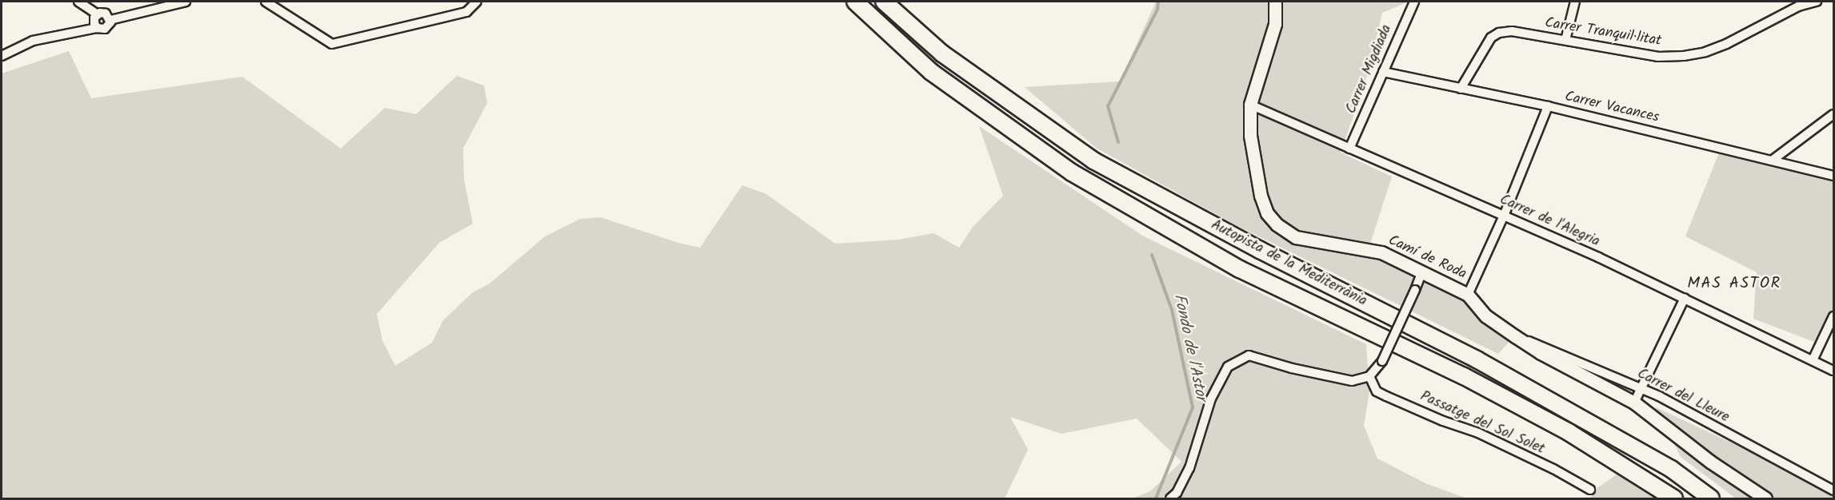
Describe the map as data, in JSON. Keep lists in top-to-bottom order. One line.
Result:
{"streets":{"highway":["Autopista de la Mediterrània"],"street":["Carrer Tranquil·litat","Carrer Migdiada","Carrer Vacances","Carrer de l'Alegria","Camí de Roda","Carrer del Lleure","Passatge del Sol Solet"]},"crossings":[["Carrer Tranquil·litat","Carrer Vacances"],["Carrer Migdiada","Carrer Vacances"],["Carrer Migdiada","Carrer de l'Alegria"],["Carrer de l'Alegria","Camí de Roda"],["Camí de Roda","Carrer del Lleure"]],"districts":["MAS ASTOR"],"water":["Fondo de l'Astor"]}
